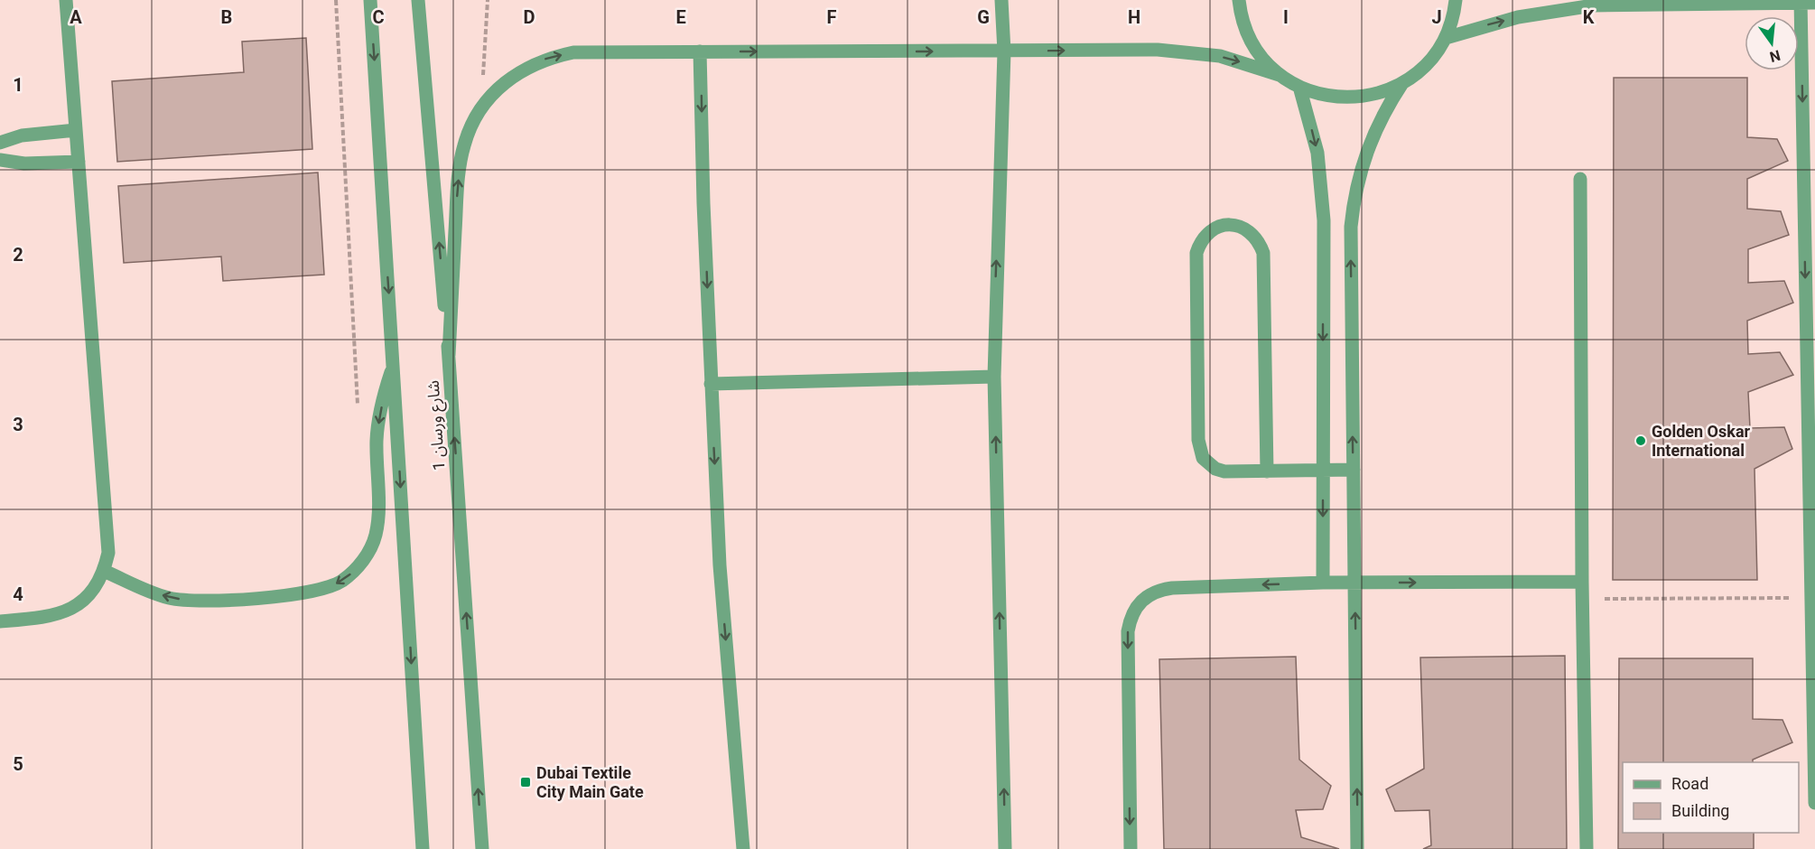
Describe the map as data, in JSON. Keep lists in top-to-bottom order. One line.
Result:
{"streets":{"street":["شارع ورسان 1"]},"places":{"other":["Golden Oskar International"],"transit":["Dubai Textile City Main Gate"]},"legend":["Road","Building"],"north":"bottom","grid":{"columns":["A","B","C","D","E","F","G","H","I","J","K"],"rows":["1","2","3","4","5"]}}
